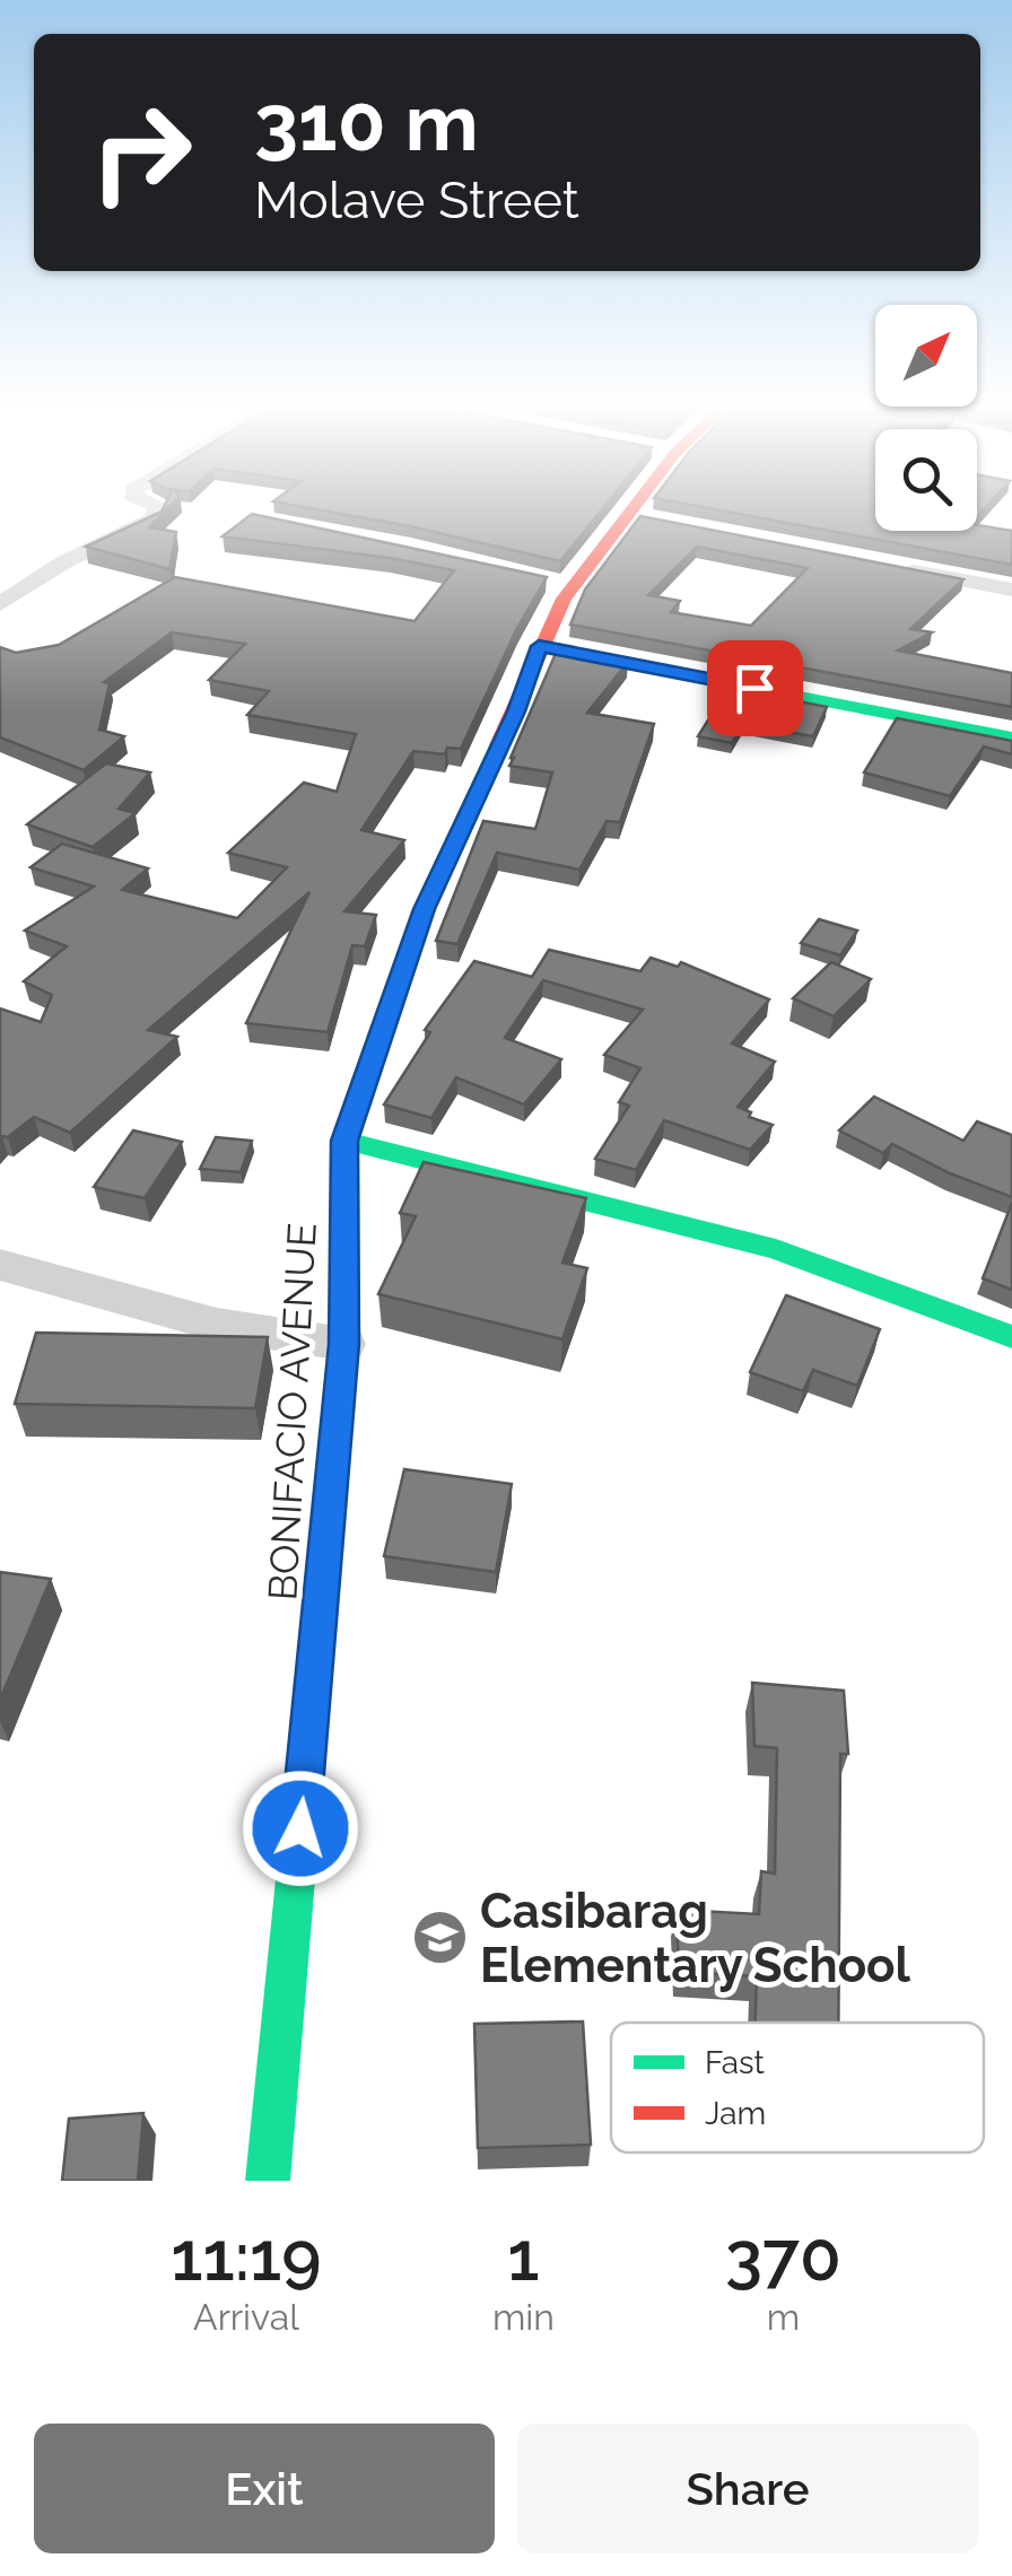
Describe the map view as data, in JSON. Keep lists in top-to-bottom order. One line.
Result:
{"streets":{"street":["BONIFACIO AVENUE"]},"places":{"school or university":["Casibarag Elementary School"]},"legend":["Fast","Jam"],"north":"top right","page":{"turn":["310 m","Molave Street"],"eta":["11:19","Arrival","1","min","370","m"],"buttons":["Exit","Share"]}}
